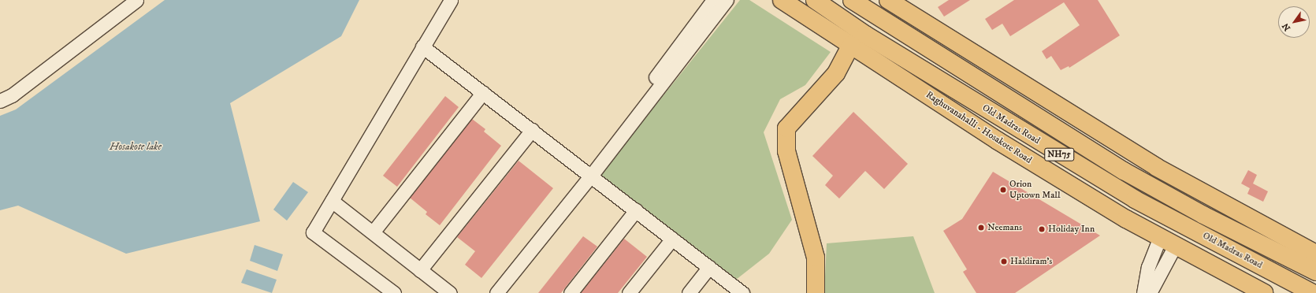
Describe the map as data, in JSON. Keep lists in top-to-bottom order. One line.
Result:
{"streets":{"main road":["Old Madras Road","Raghuvanahalli - Hosakote Road","NH75"]},"water":["Hosakote lake"],"places":["Orion Uptown Mall","Neemans","Holiday Inn","Haldiram's"],"north":"bottom left"}
